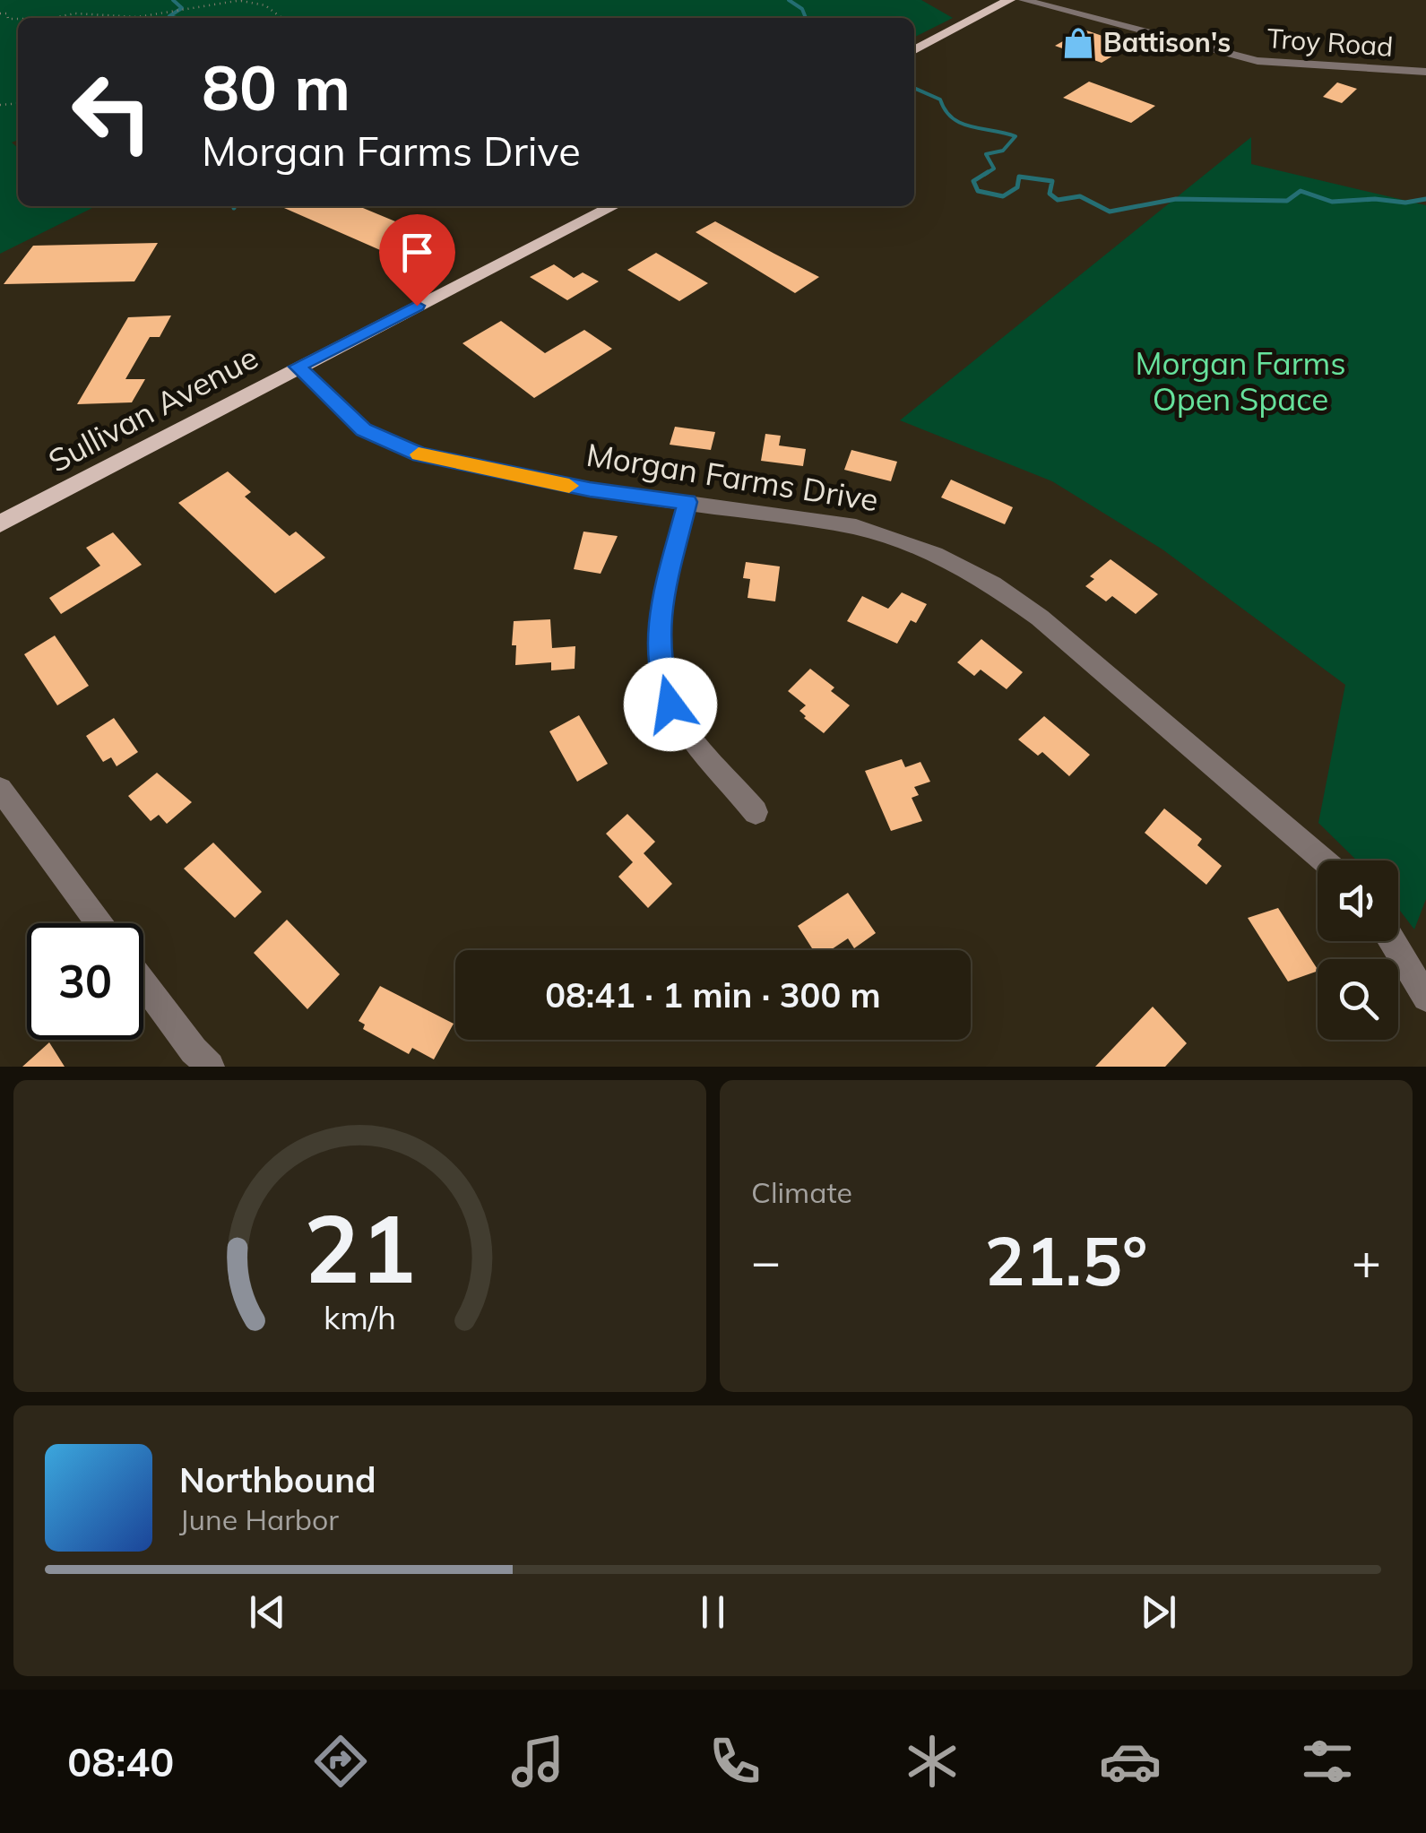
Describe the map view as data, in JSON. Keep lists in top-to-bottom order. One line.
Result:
{"streets":{"main road":["Sullivan Avenue"],"street":["Troy Road","Morgan Farms Drive"]},"crossings":[["Sullivan Avenue","Morgan Farms Drive"]],"parks":["Morgan Farms Open Space"],"places":{"shop":["Battison's"]},"page":{"turn":["80 m","Morgan Farms Drive"],"limit":"30","trip":"08:41 · 1 min · 300 m","tile":"Climate","heat":["−","21.5°","+"],"song":["Northbound","June Harbor"],"tabs":"08:40","gauge":["21","km/h"]}}
